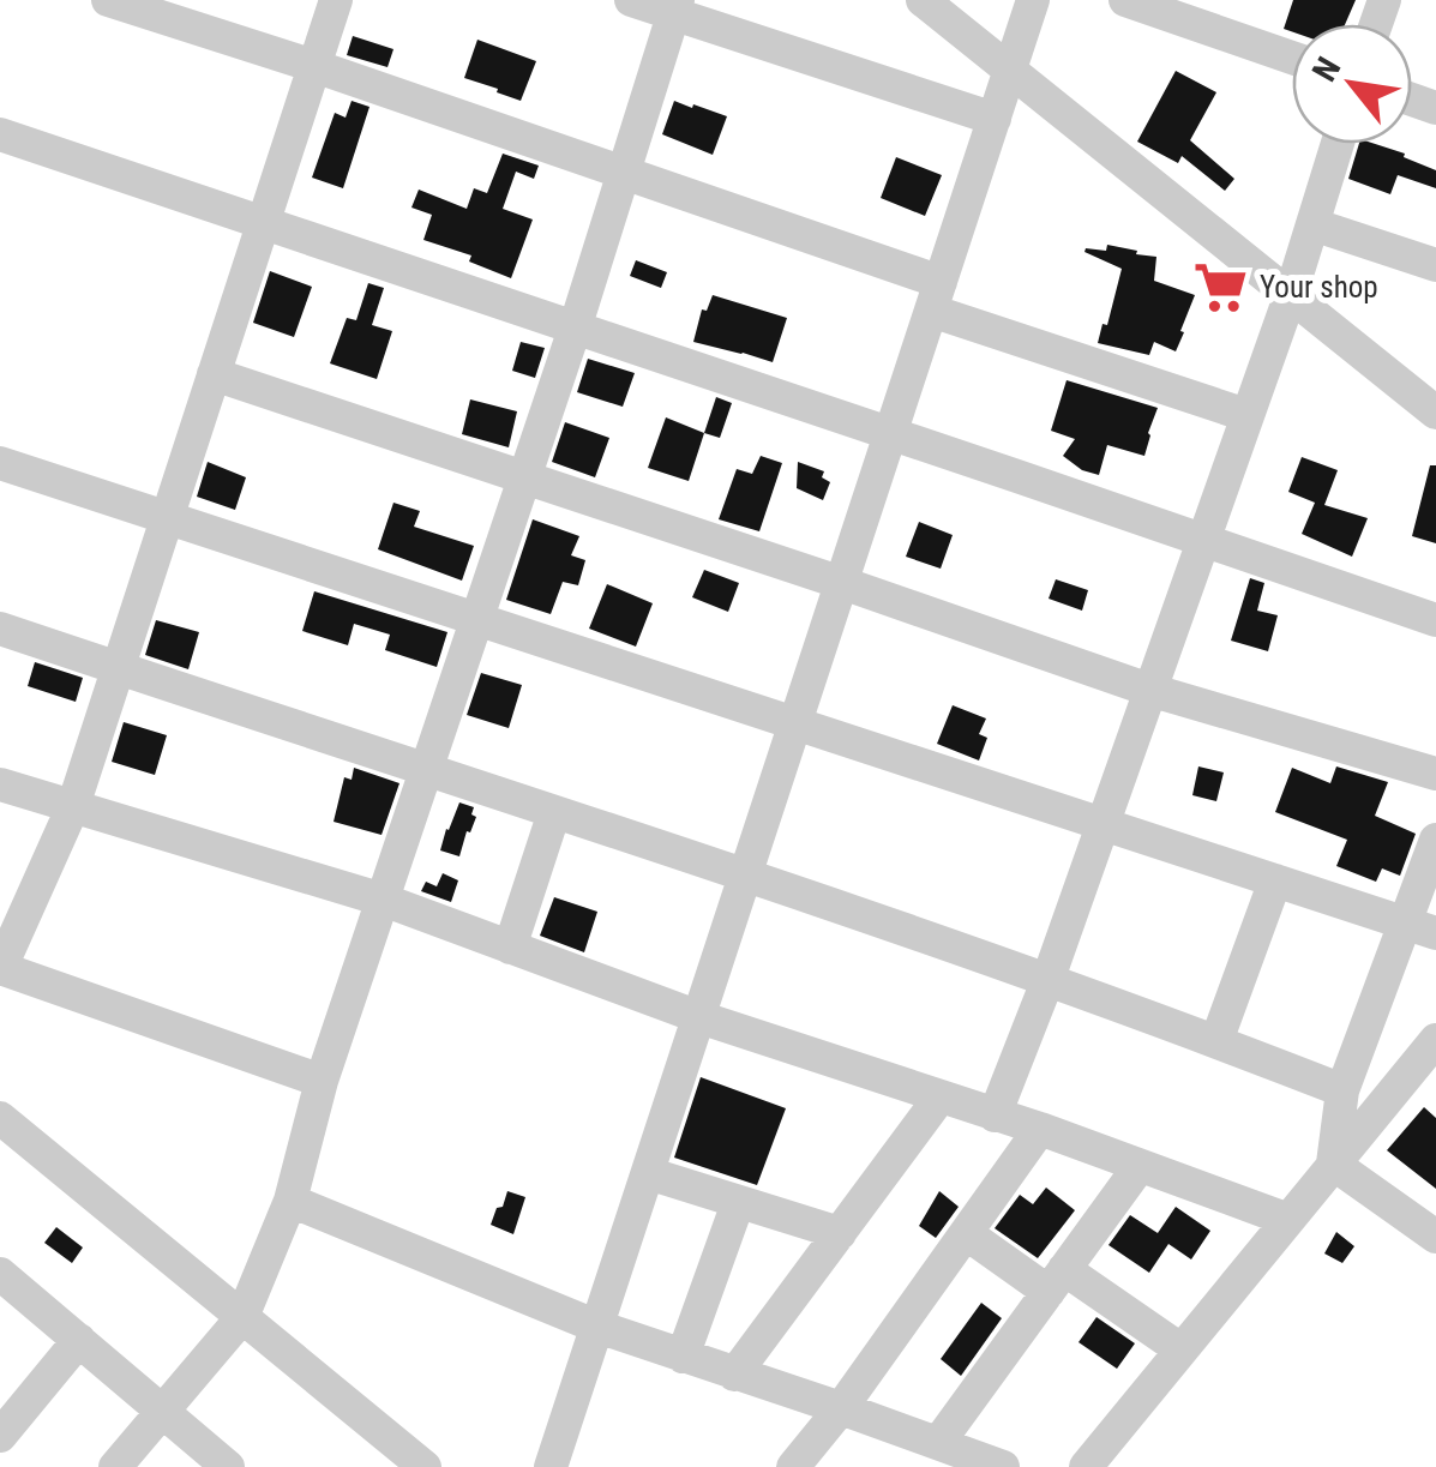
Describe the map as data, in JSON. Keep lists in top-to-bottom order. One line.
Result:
{"places":{"supermarket":["Your shop"]},"north":"top left"}
